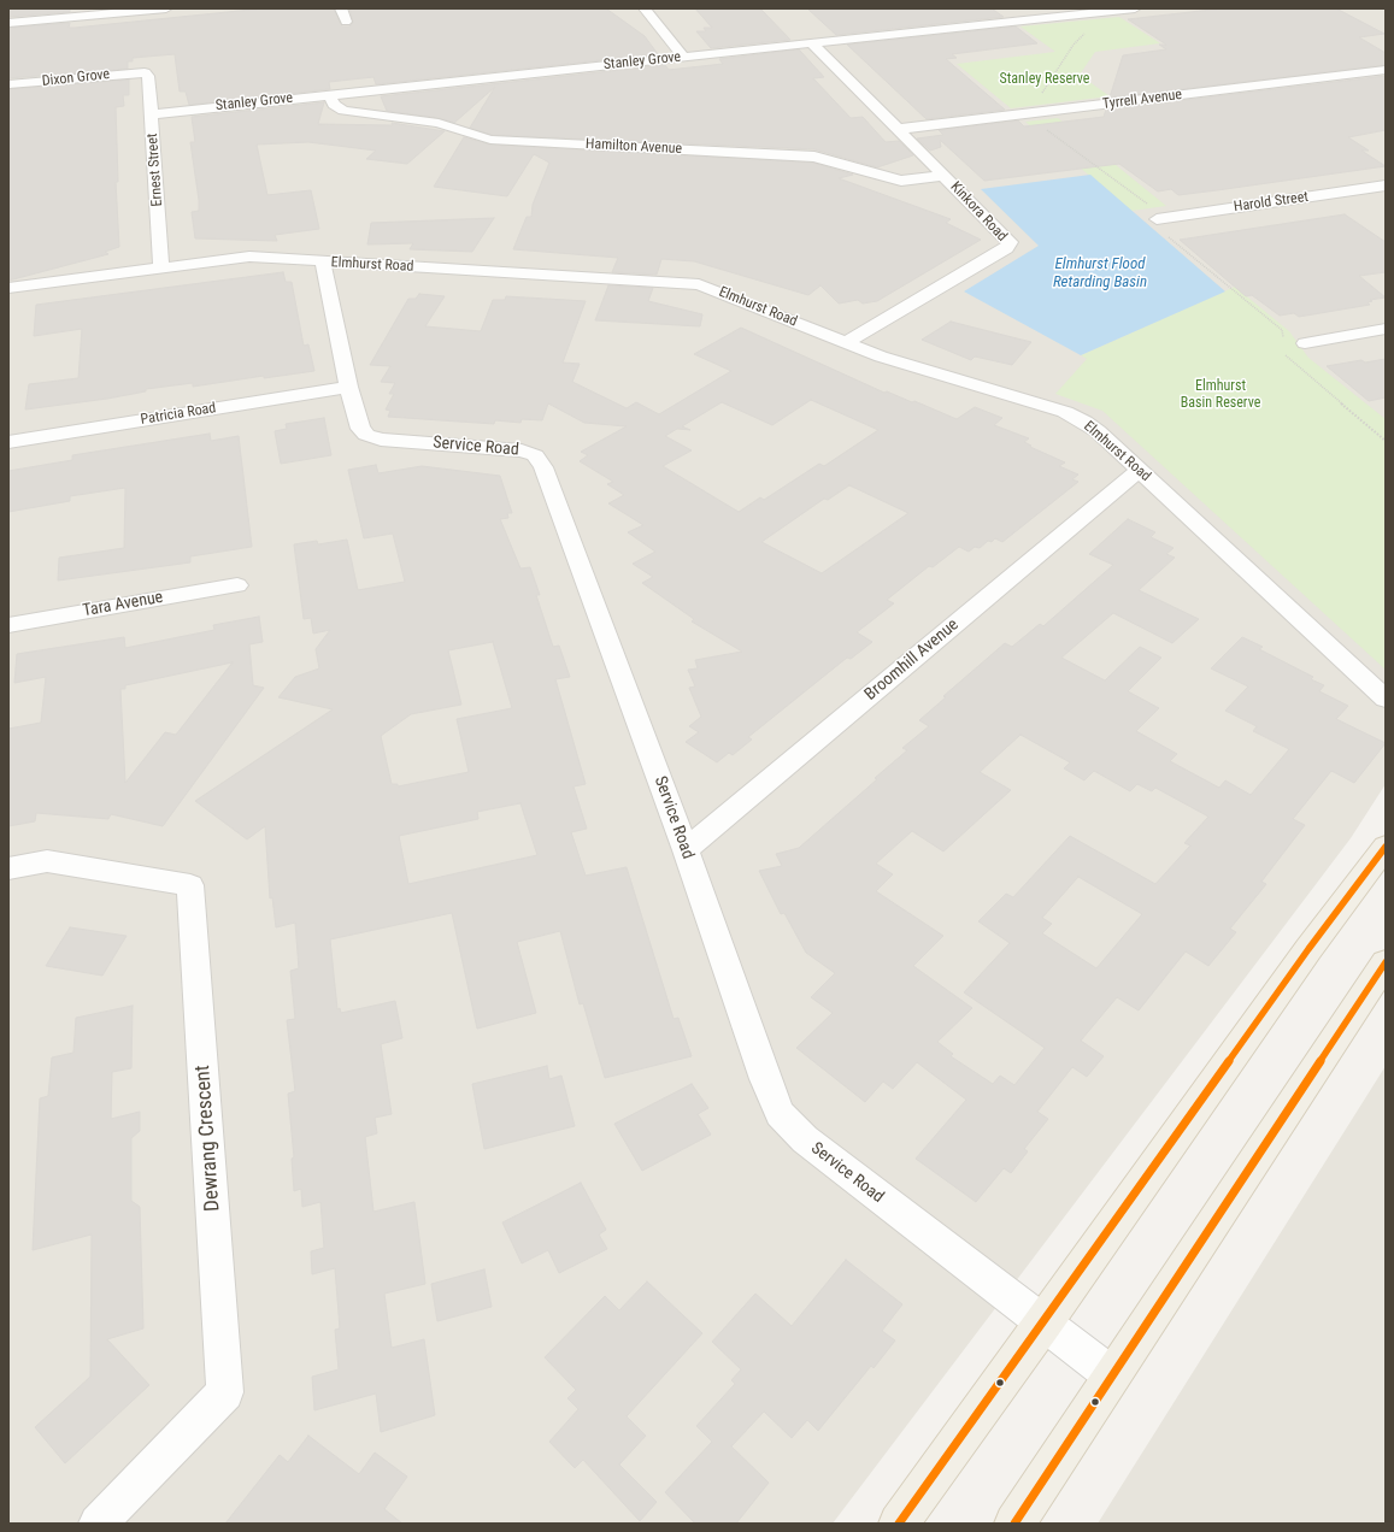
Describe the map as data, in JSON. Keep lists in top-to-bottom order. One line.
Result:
{"streets":{"street":["Stanley Grove","Dixon Grove","Tyrrell Avenue","Hamilton Avenue","Ernest Street","Harold Street","Kinkora Road","Elmhurst Road","Patricia Road","Service Road","Tara Avenue","Broomhill Avenue","Dewrang Crescent"]},"crossings":[["Stanley Grove","Hamilton Avenue"],["Stanley Grove","Ernest Street"],["Stanley Grove","Kinkora Road"],["Dixon Grove","Ernest Street"],["Tyrrell Avenue","Kinkora Road"],["Hamilton Avenue","Kinkora Road"],["Ernest Street","Elmhurst Road"],["Kinkora Road","Elmhurst Road"],["Elmhurst Road","Service Road"],["Elmhurst Road","Broomhill Avenue"],["Patricia Road","Service Road"],["Service Road","Broomhill Avenue"]],"water":["Elmhurst Flood Retarding Basin"],"parks":["Stanley Reserve","Elmhurst Basin Reserve"]}
